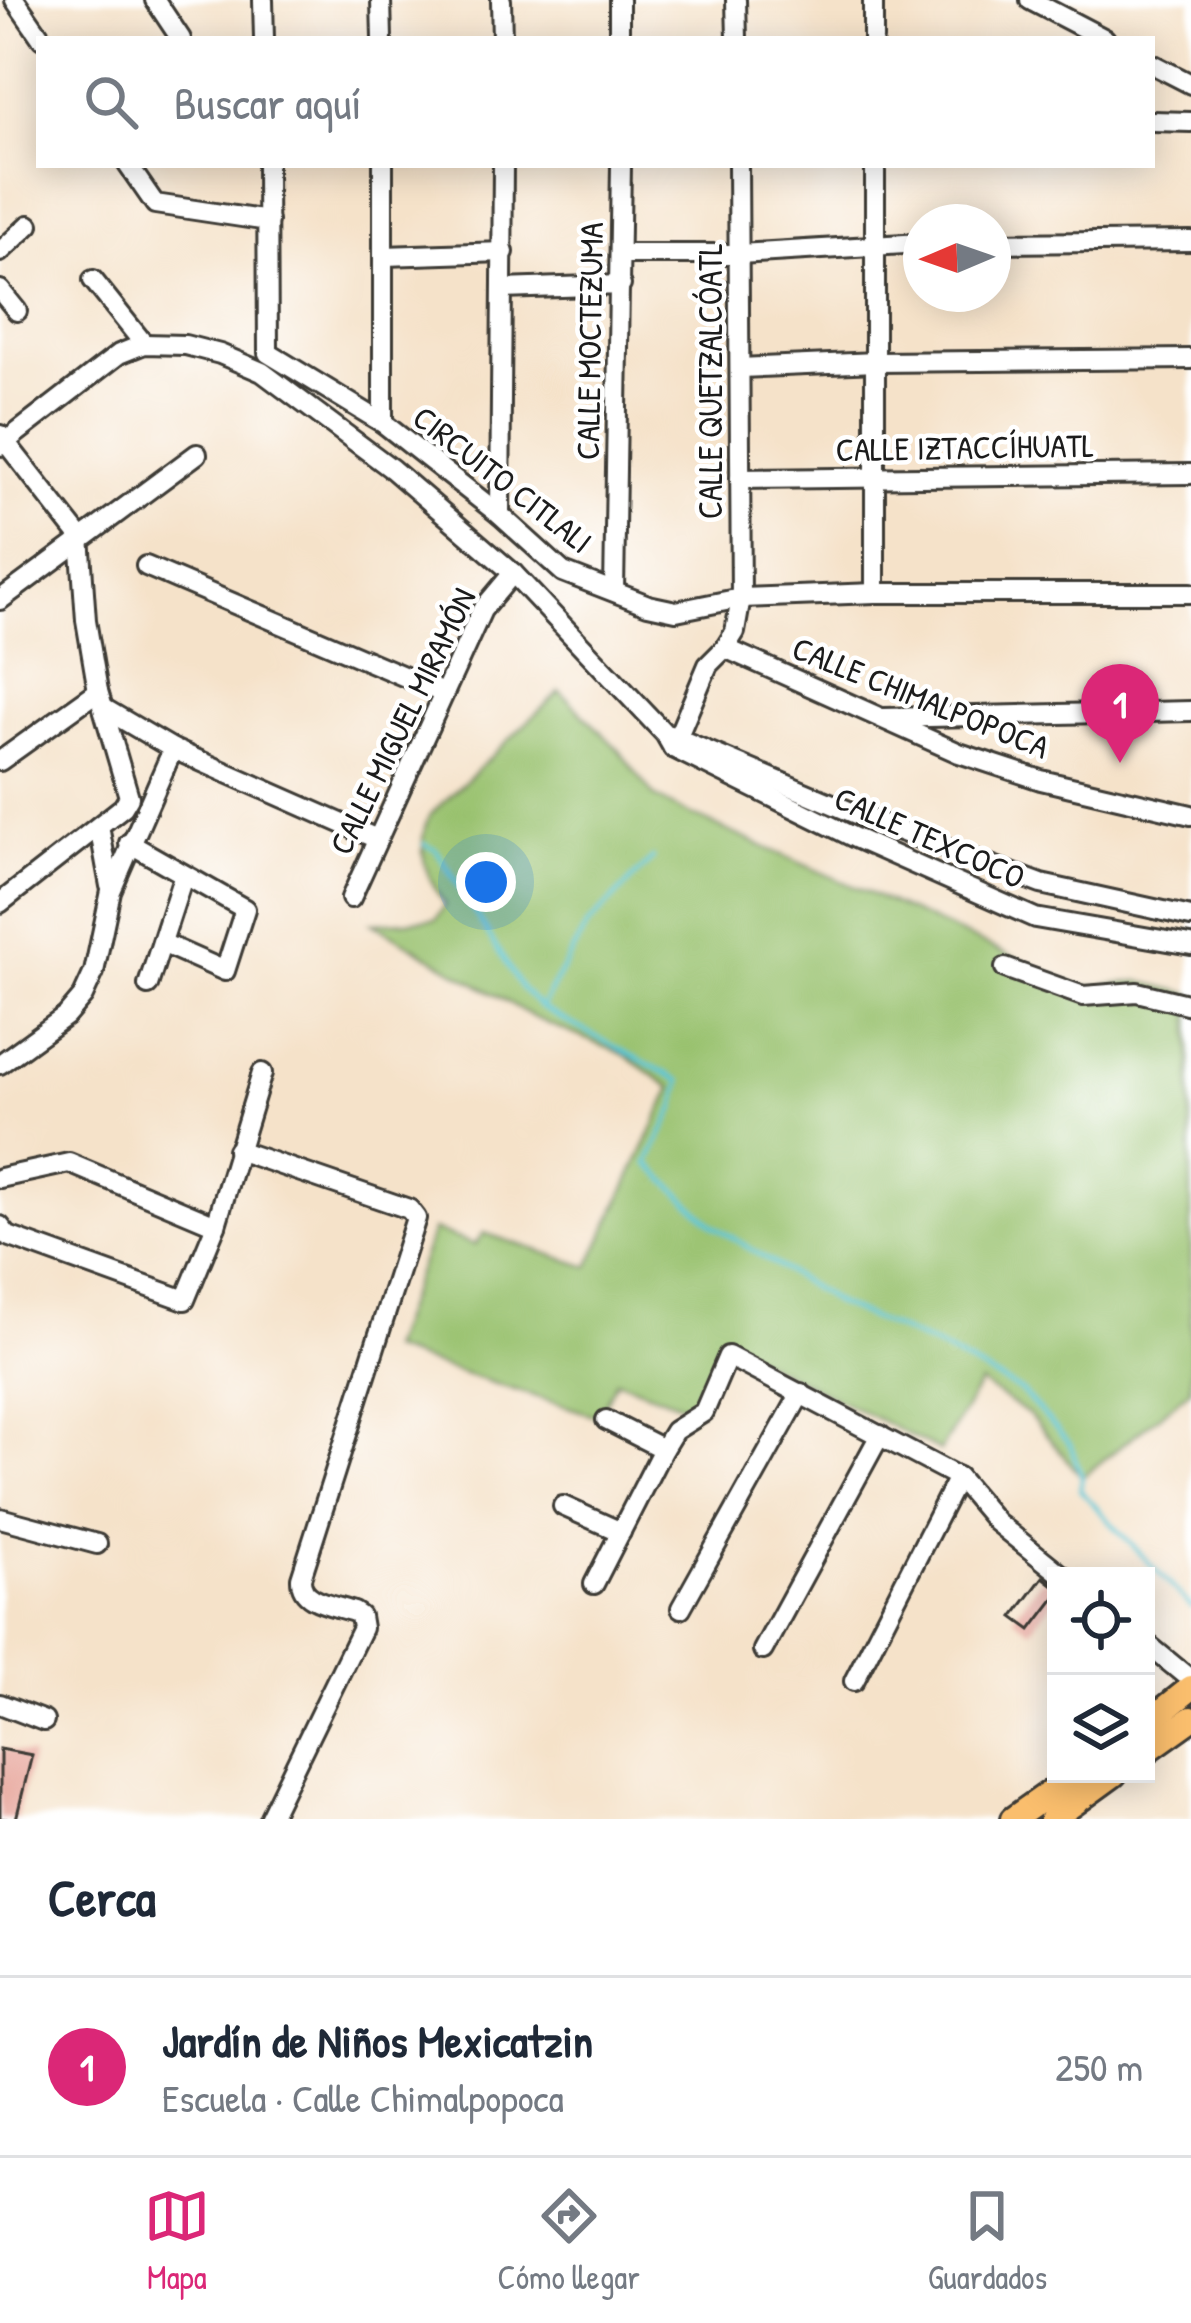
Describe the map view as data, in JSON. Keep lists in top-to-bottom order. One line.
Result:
{"streets":{"street":["CALLE MOCTEZUMA","CALLE QUETZALCÓATL","CALLE IZTACCÍHUATL","CIRCUITO CITLALI","CALLE CHIMALPOPOCA","CALLE MIGUEL MIRAMÓN","CALLE TEXCOCO"]},"crossings":[["CALLE MOCTEZUMA","CIRCUITO CITLALI"],["CALLE QUETZALCÓATL","CALLE IZTACCÍHUATL"],["CALLE QUETZALCÓATL","CIRCUITO CITLALI"],["CALLE QUETZALCÓATL","CALLE CHIMALPOPOCA"],["CALLE MIGUEL MIRAMÓN","CALLE TEXCOCO"]],"north":"left","page":{"search":"Buscar aquí","pins":"1","heading":"Cerca","list":[{"mark":"1","name":"Jardín de Niños Mexicatzin","note":"Escuela · Calle Chimalpopoca","value":"250 m"}],"nav":["Mapa","Cómo llegar","Guardados"]}}
